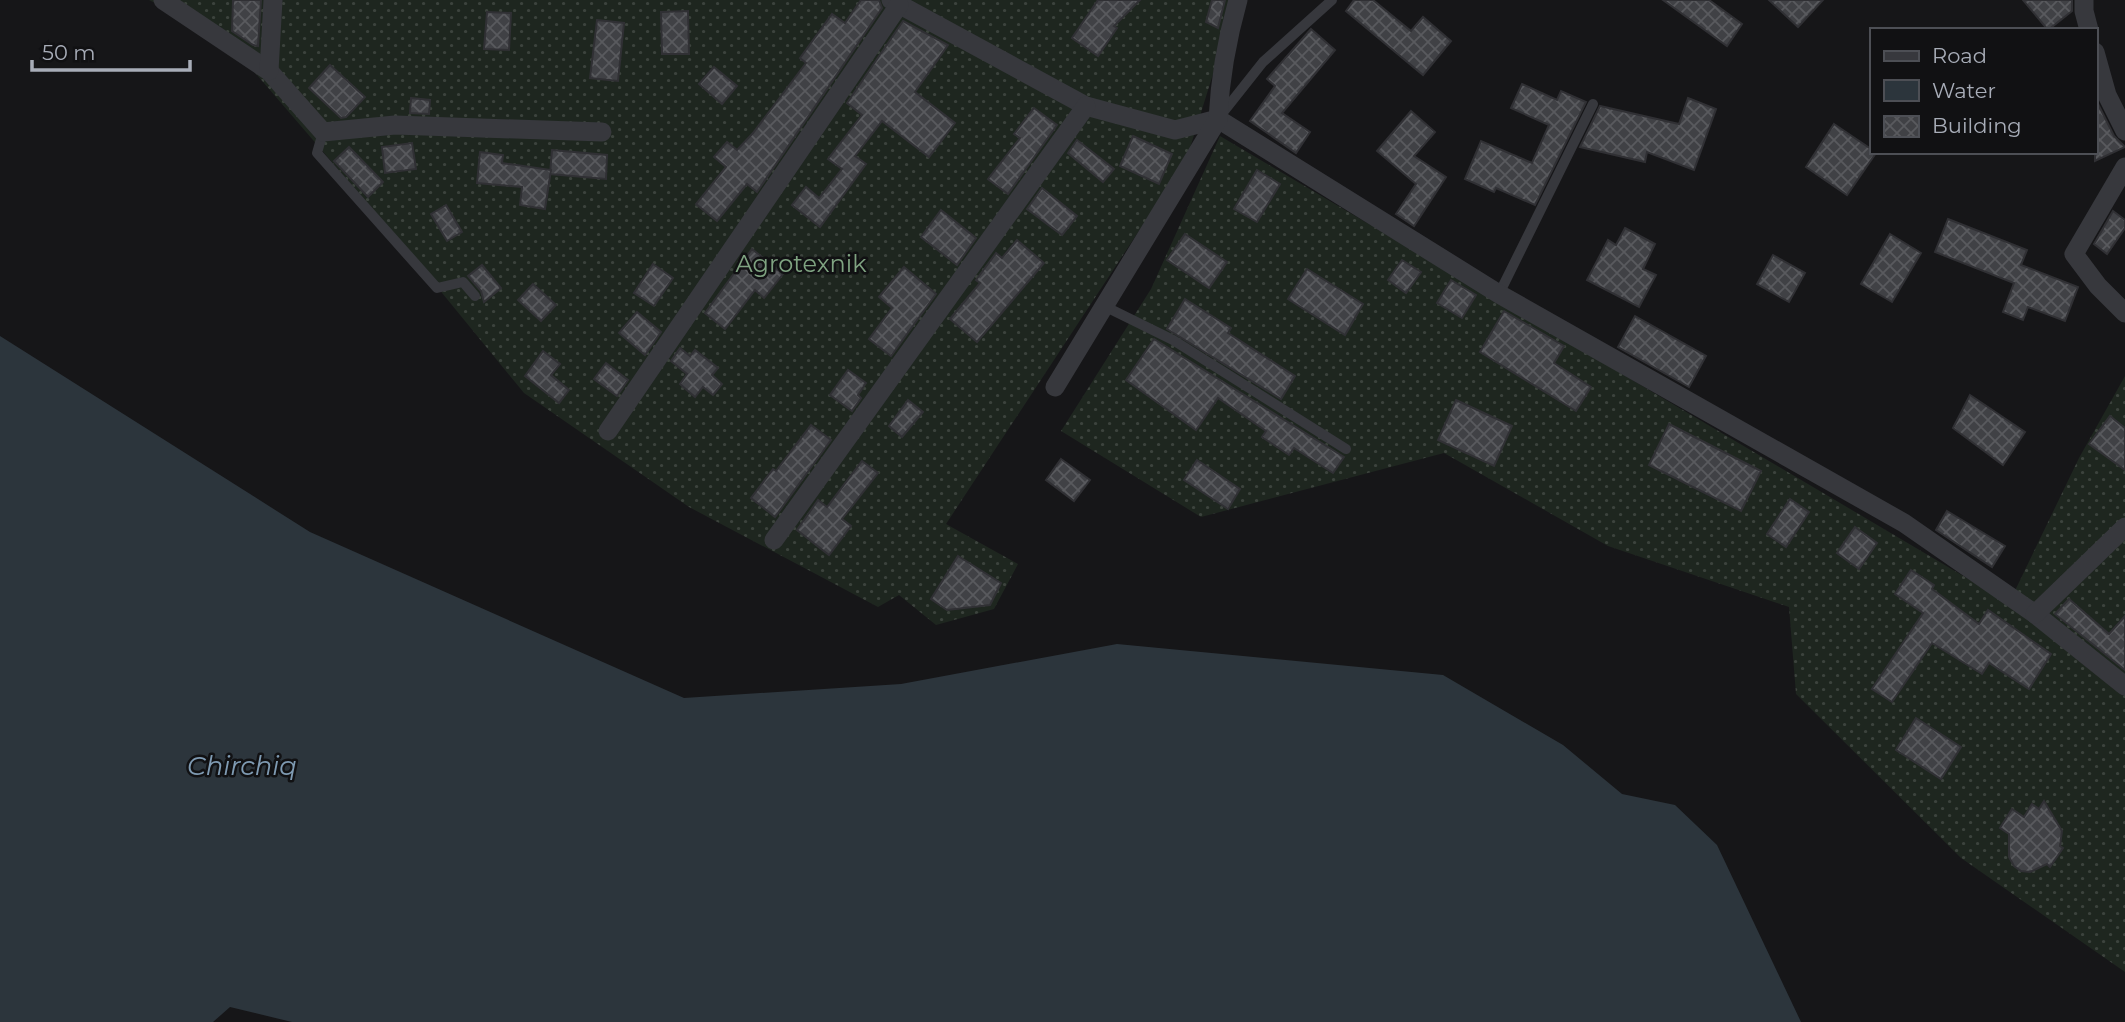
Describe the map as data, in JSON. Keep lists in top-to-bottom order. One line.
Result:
{"water":["Chirchiq"],"parks":["Agrotexnik"],"legend":["Road","Water","Building"],"scale_bar":"50 m"}
